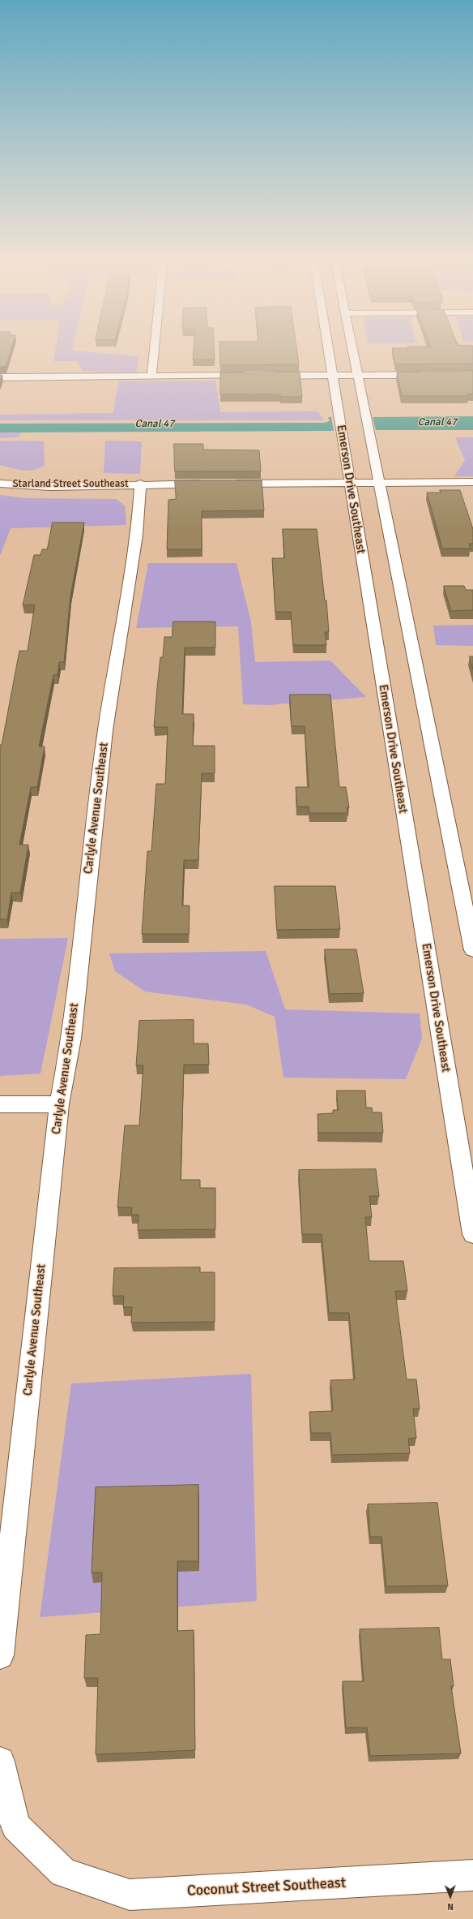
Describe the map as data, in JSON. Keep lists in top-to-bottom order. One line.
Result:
{"streets":{"street":["Starland Street Southeast","Emerson Drive Southeast","Carlyle Avenue Southeast","Coconut Street Southeast"]},"crossings":[["Starland Street Southeast","Carlyle Avenue Southeast"]],"water":["Canal 47"],"north":"bottom"}
